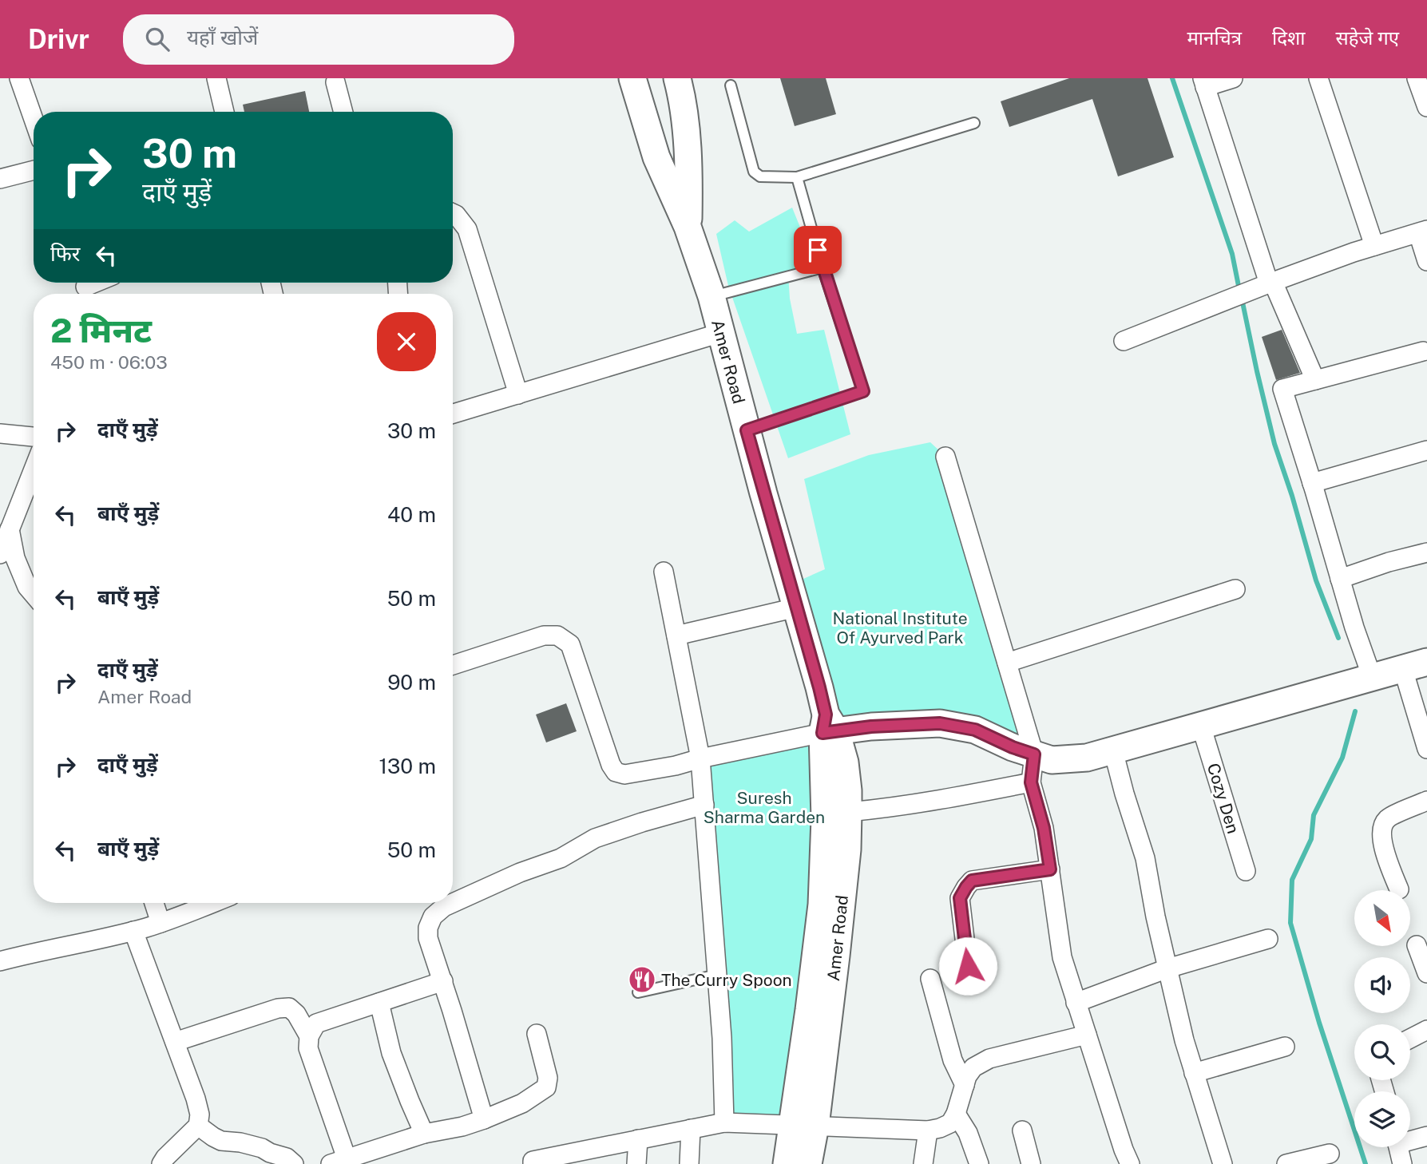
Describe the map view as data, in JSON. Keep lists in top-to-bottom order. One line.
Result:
{"streets":{"main road":["Amer Road"],"street":["Cozy Den"]},"parks":["National Institute Of Ayurved Park","Suresh Sharma Garden"],"places":{"restaurant":["The Curry Spoon"]},"north":"bottom right","page":{"header":"Drivr","search":"यहाँ खोजें","nav":["मानचित्र","दिशा","सहेजे गए"],"turn":["30 m","दाएँ मुड़ें"],"then":"फिर","heading":["2 मिनट","450 m · 06:03"],"list":[{"name":"दाएँ मुड़ें","value":"30 m"},{"name":"बाएँ मुड़ें","value":"40 m"},{"name":"बाएँ मुड़ें","value":"50 m"},{"name":"दाएँ मुड़ें","note":"Amer Road","value":"90 m"},{"name":"दाएँ मुड़ें","value":"130 m"},{"name":"बाएँ मुड़ें","value":"50 m"}]}}
